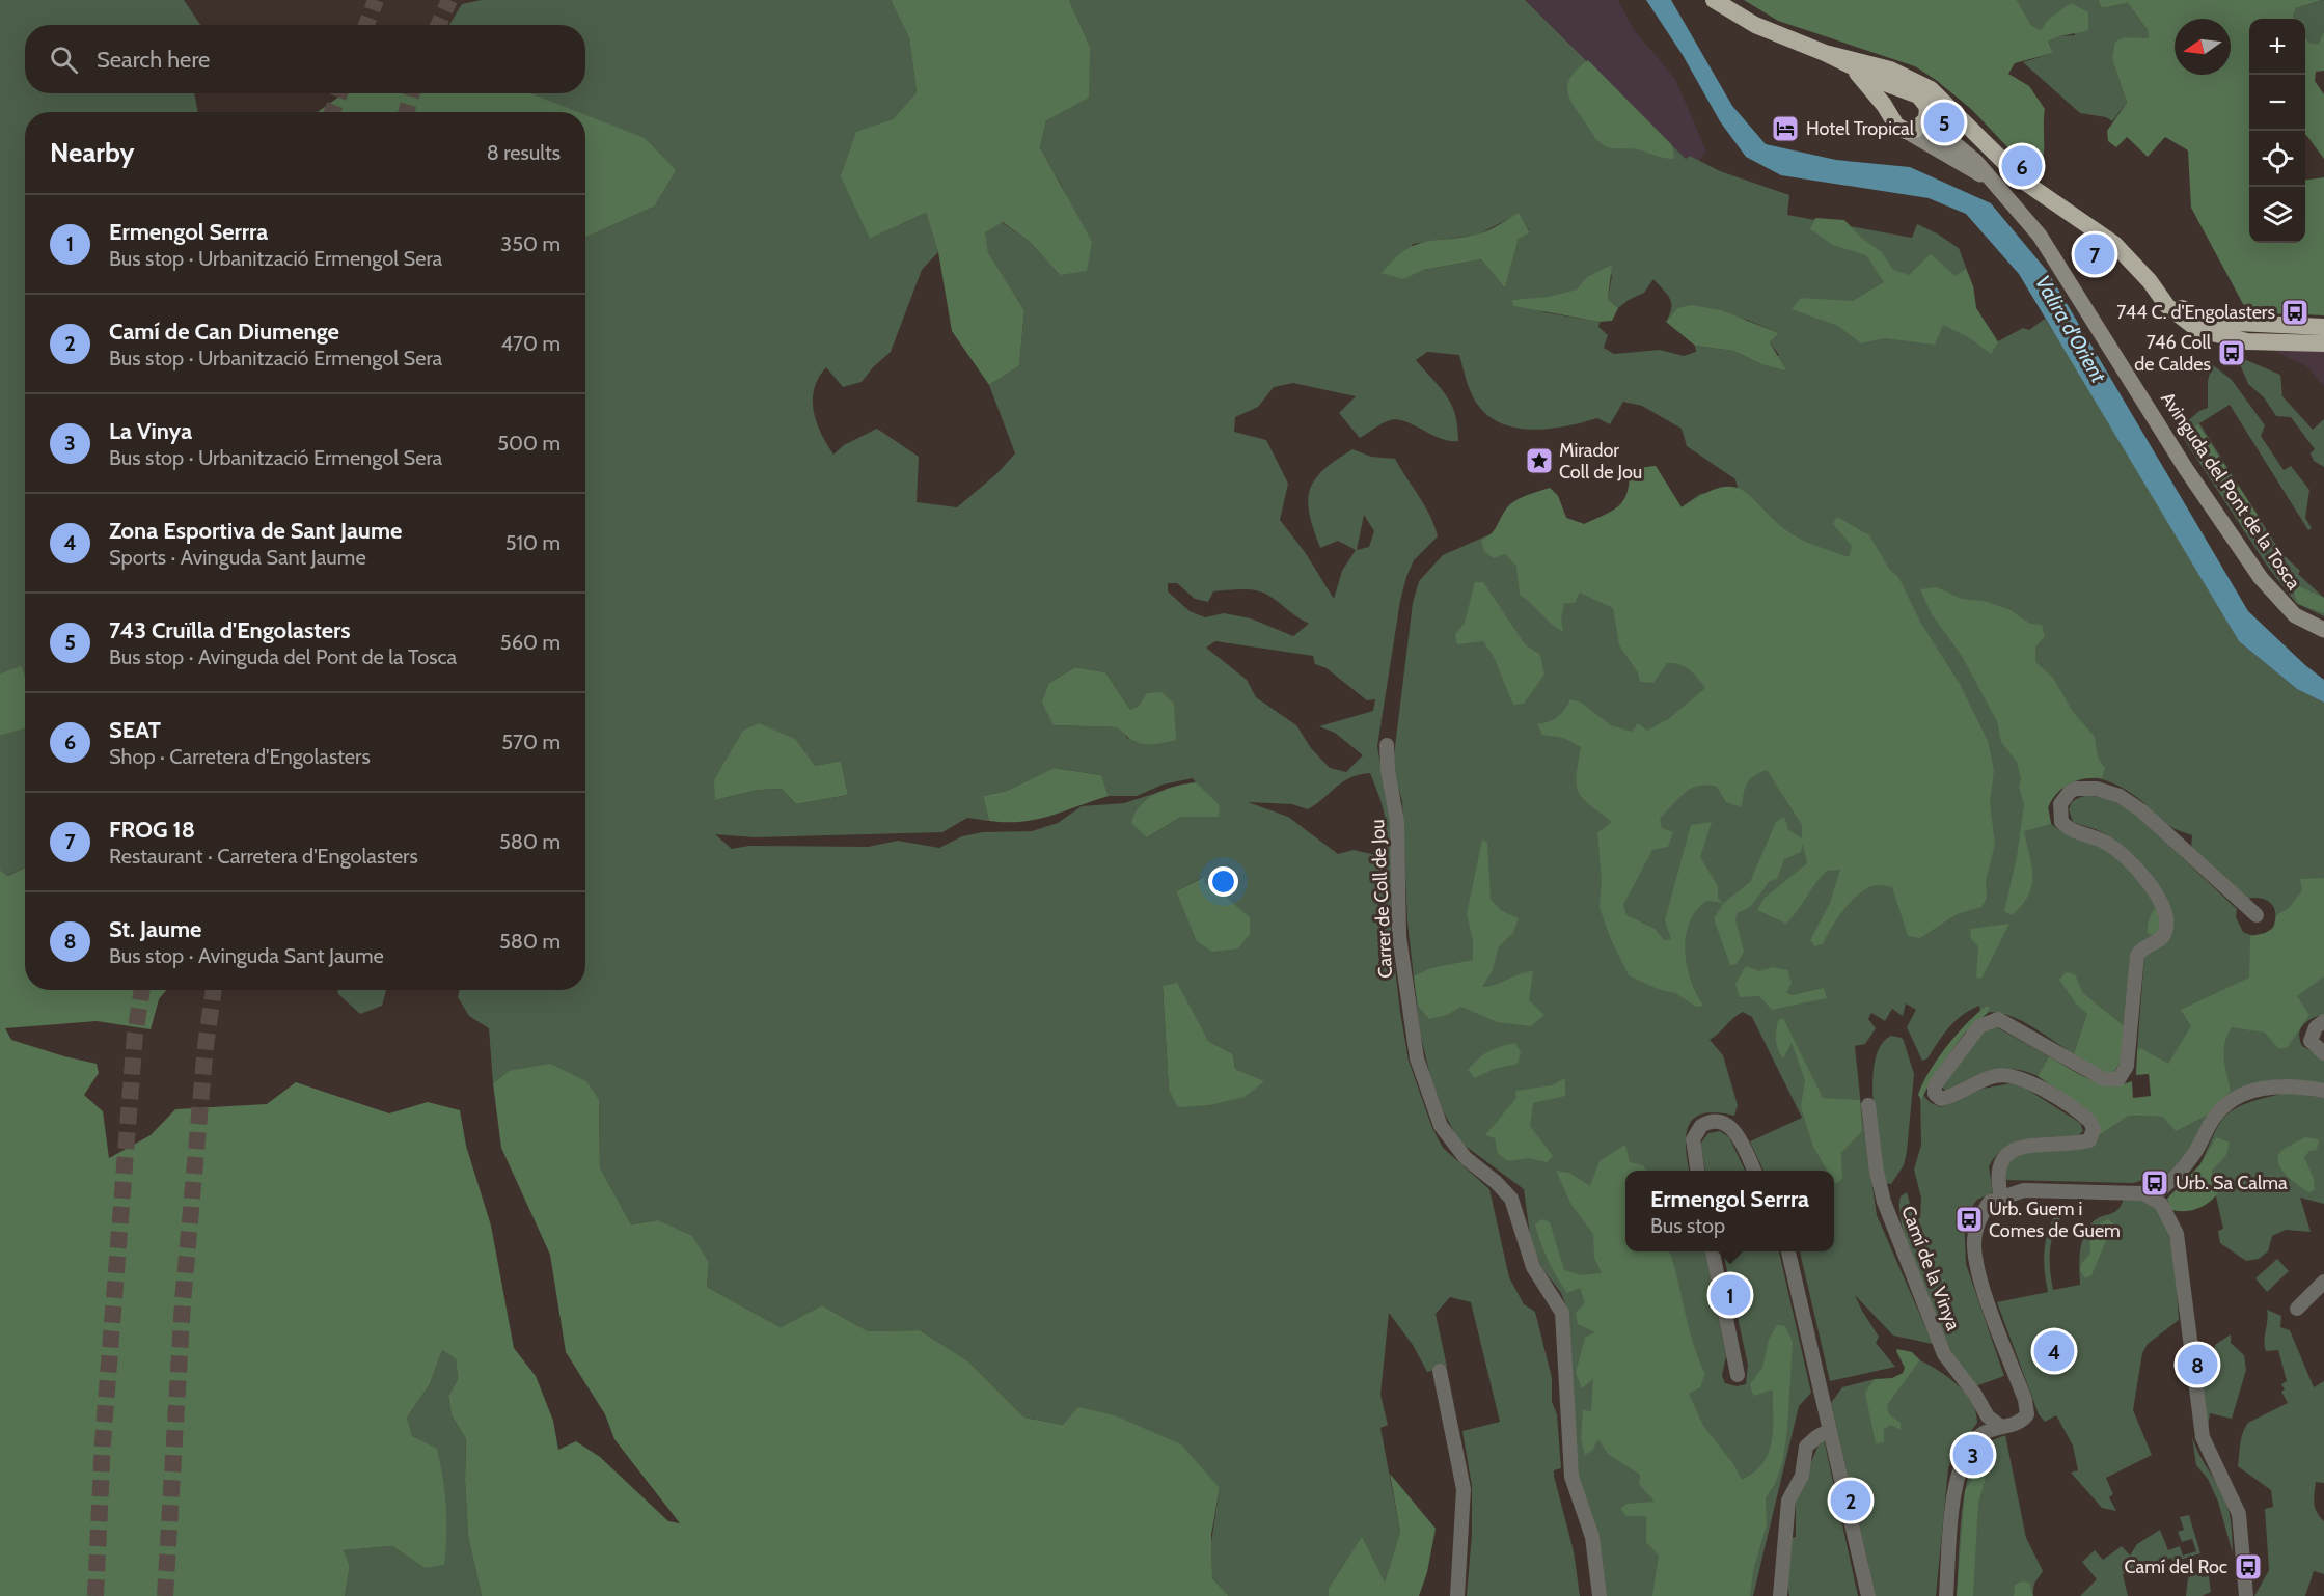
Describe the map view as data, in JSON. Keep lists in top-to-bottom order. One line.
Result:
{"streets":{"main road":["Avinguda del Pont de la Tosca"],"street":["Carrer de Coll de Jou","Camí de la Vinya"]},"water":["Valira d'Orient"],"places":{"hotel":["Hotel Tropical"],"bus stop":["744 C. d'Engolasters","746 Coll de Caldes","Urb. Sa Calma","Urb. Guem i Comes de Guem","Camí del Roc"],"place":["Mirador Coll de Jou"]},"north":"left","page":{"map_buttons":["+","−"],"search":"Search here","pins":["5","6","7","1","4","8","3","2"],"heading":["Nearby","8 results"],"list":[{"mark":"1","name":"Ermengol Serrra","note":"Bus stop · Urbanització Ermengol Sera","value":"350 m"},{"mark":"2","name":"Camí de Can Diumenge","note":"Bus stop · Urbanització Ermengol Sera","value":"470 m"},{"mark":"3","name":"La Vinya","note":"Bus stop · Urbanització Ermengol Sera","value":"500 m"},{"mark":"4","name":"Zona Esportiva de Sant Jaume","note":"Sports · Avinguda Sant Jaume","value":"510 m"},{"mark":"5","name":"743 Cruïlla d'Engolasters","note":"Bus stop · Avinguda del Pont de la Tosca","value":"560 m"},{"mark":"6","name":"SEAT","note":"Shop · Carretera d'Engolasters","value":"570 m"},{"mark":"7","name":"FROG 18","note":"Restaurant · Carretera d'Engolasters","value":"580 m"},{"mark":"8","name":"St. Jaume","note":"Bus stop · Avinguda Sant Jaume","value":"580 m"}],"popup":["Ermengol Serrra","Bus stop"]}}
